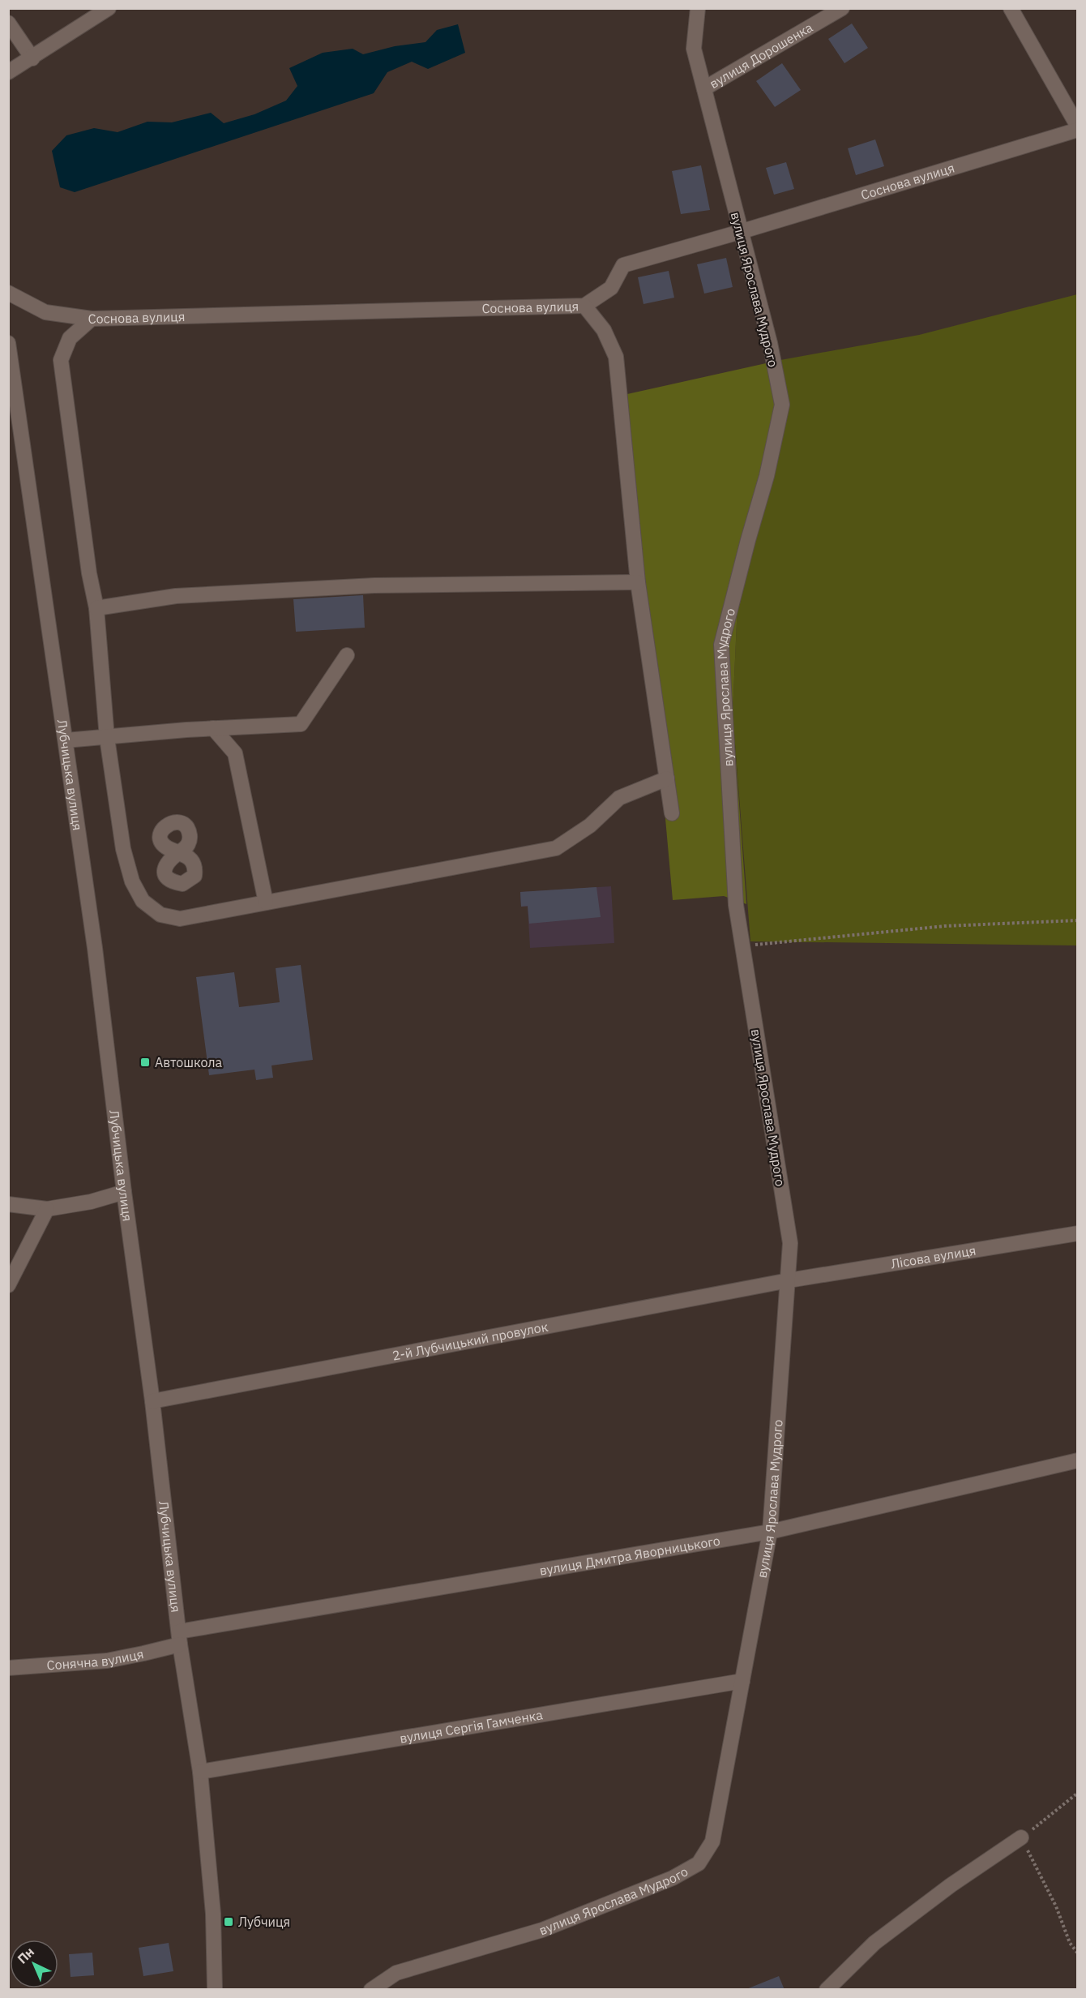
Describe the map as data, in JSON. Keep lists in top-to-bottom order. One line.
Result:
{"streets":{"street":["вулиця Дорошенка","Соснова вулиця","вулиця Ярослава Мудрого","Лубчицька вулиця","Лісова вулиця","2-й Лубчицький провулок","вулиця Дмитра Яворницького","Сонячна вулиця","вулиця Сергія Гамченка"]},"crossings":[["вулиця Дорошенка","вулиця Ярослава Мудрого"],["Соснова вулиця","вулиця Ярослава Мудрого"],["вулиця Ярослава Мудрого","Лісова вулиця"],["вулиця Ярослава Мудрого","2-й Лубчицький провулок"],["вулиця Ярослава Мудрого","вулиця Дмитра Яворницького"],["вулиця Ярослава Мудрого","вулиця Сергія Гамченка"],["Лубчицька вулиця","2-й Лубчицький провулок"],["Лубчицька вулиця","вулиця Дмитра Яворницького"],["Лубчицька вулиця","Сонячна вулиця"],["Лубчицька вулиця","вулиця Сергія Гамченка"],["Лісова вулиця","2-й Лубчицький провулок"],["вулиця Дмитра Яворницького","Сонячна вулиця"]],"places":{"transit":["Автошкола","Лубчиця"]},"north":"top left"}
